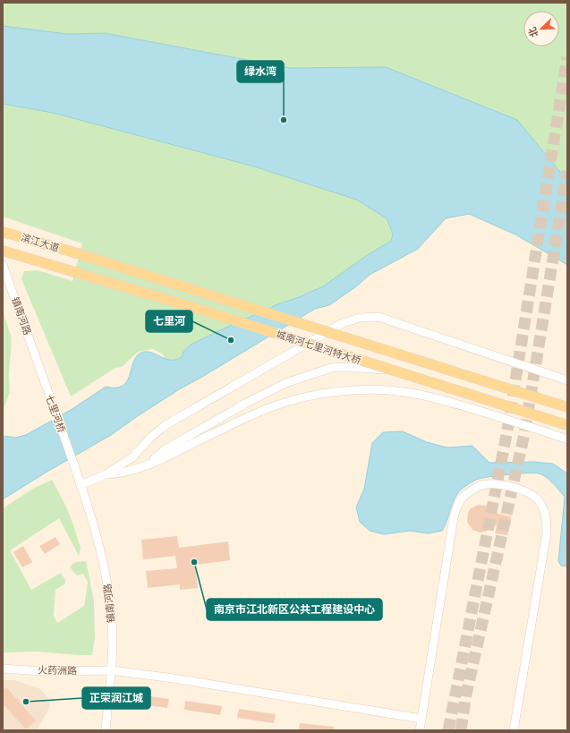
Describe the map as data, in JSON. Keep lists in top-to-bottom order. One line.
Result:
{"streets":{"main road":["滨江大道","城南河七里河特大桥"],"street":["镇南河路","七里河桥","火药洲路"]},"crossings":[["滨江大道","城南河七里河特大桥"],["镇南河路","七里河桥"],["镇南河路","火药洲路"]],"places":["绿水湾","七里河","南京市江北新区公共工程建设中心","正荣润江城"],"north":"bottom left"}
